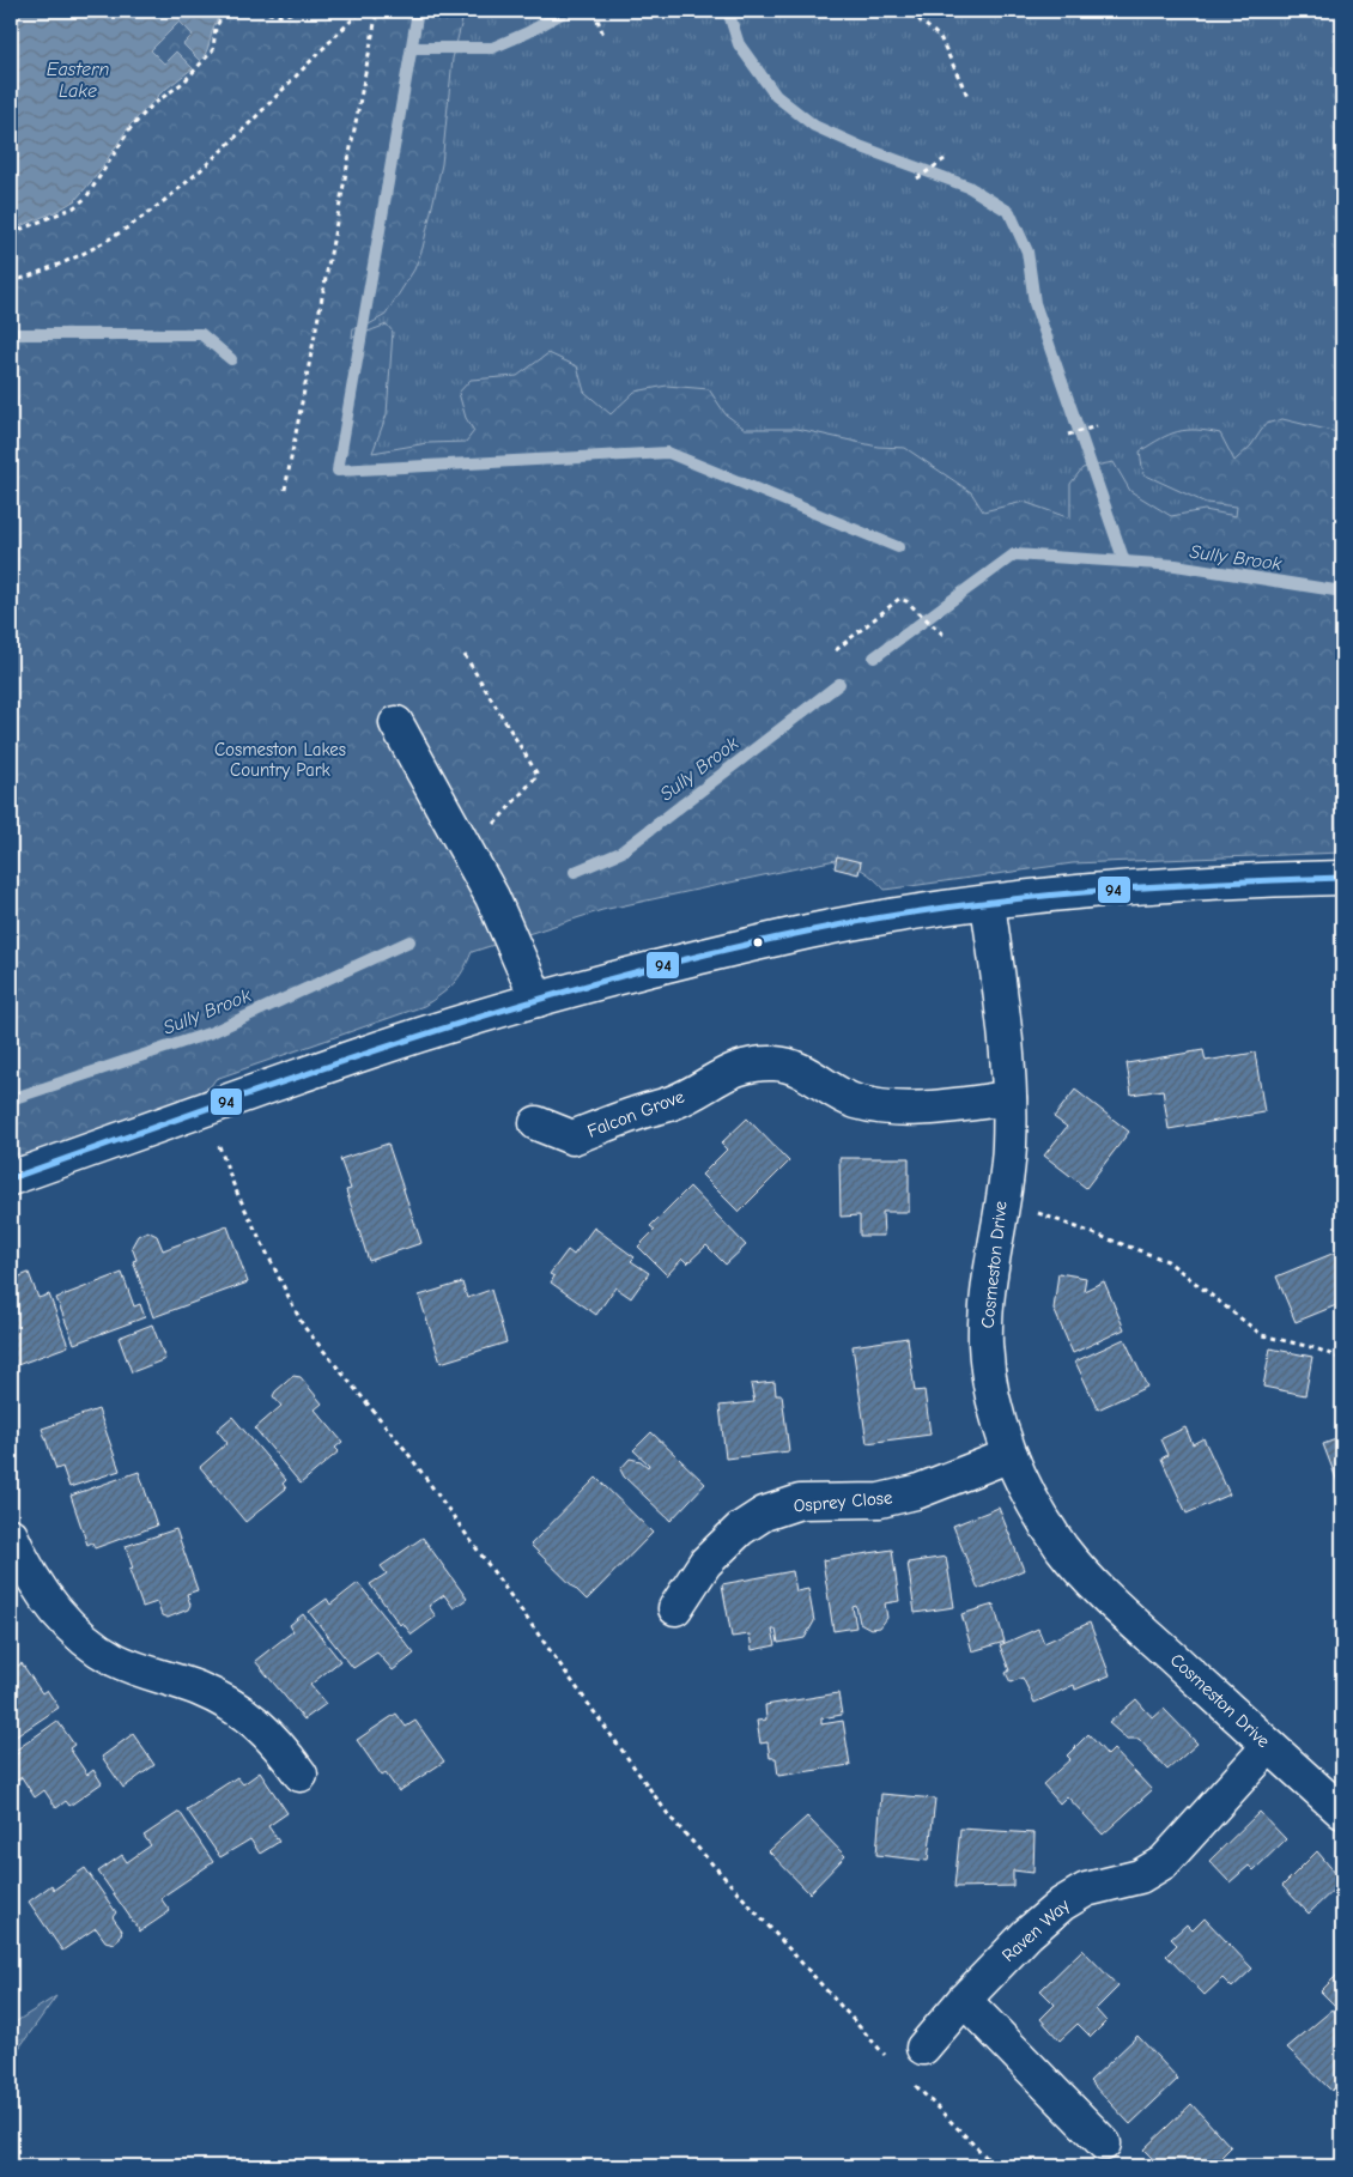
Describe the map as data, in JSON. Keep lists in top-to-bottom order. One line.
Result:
{"streets":{"street":["Falcon Grove","Cosmeston Drive","Osprey Close","Raven Way"]},"crossings":[["Falcon Grove","Cosmeston Drive"],["Cosmeston Drive","Osprey Close"],["Cosmeston Drive","Raven Way"]],"water":["Eastern Lake","Sully Brook"],"parks":["Cosmeston Lakes Country Park"],"lines":["transit line 94"]}
